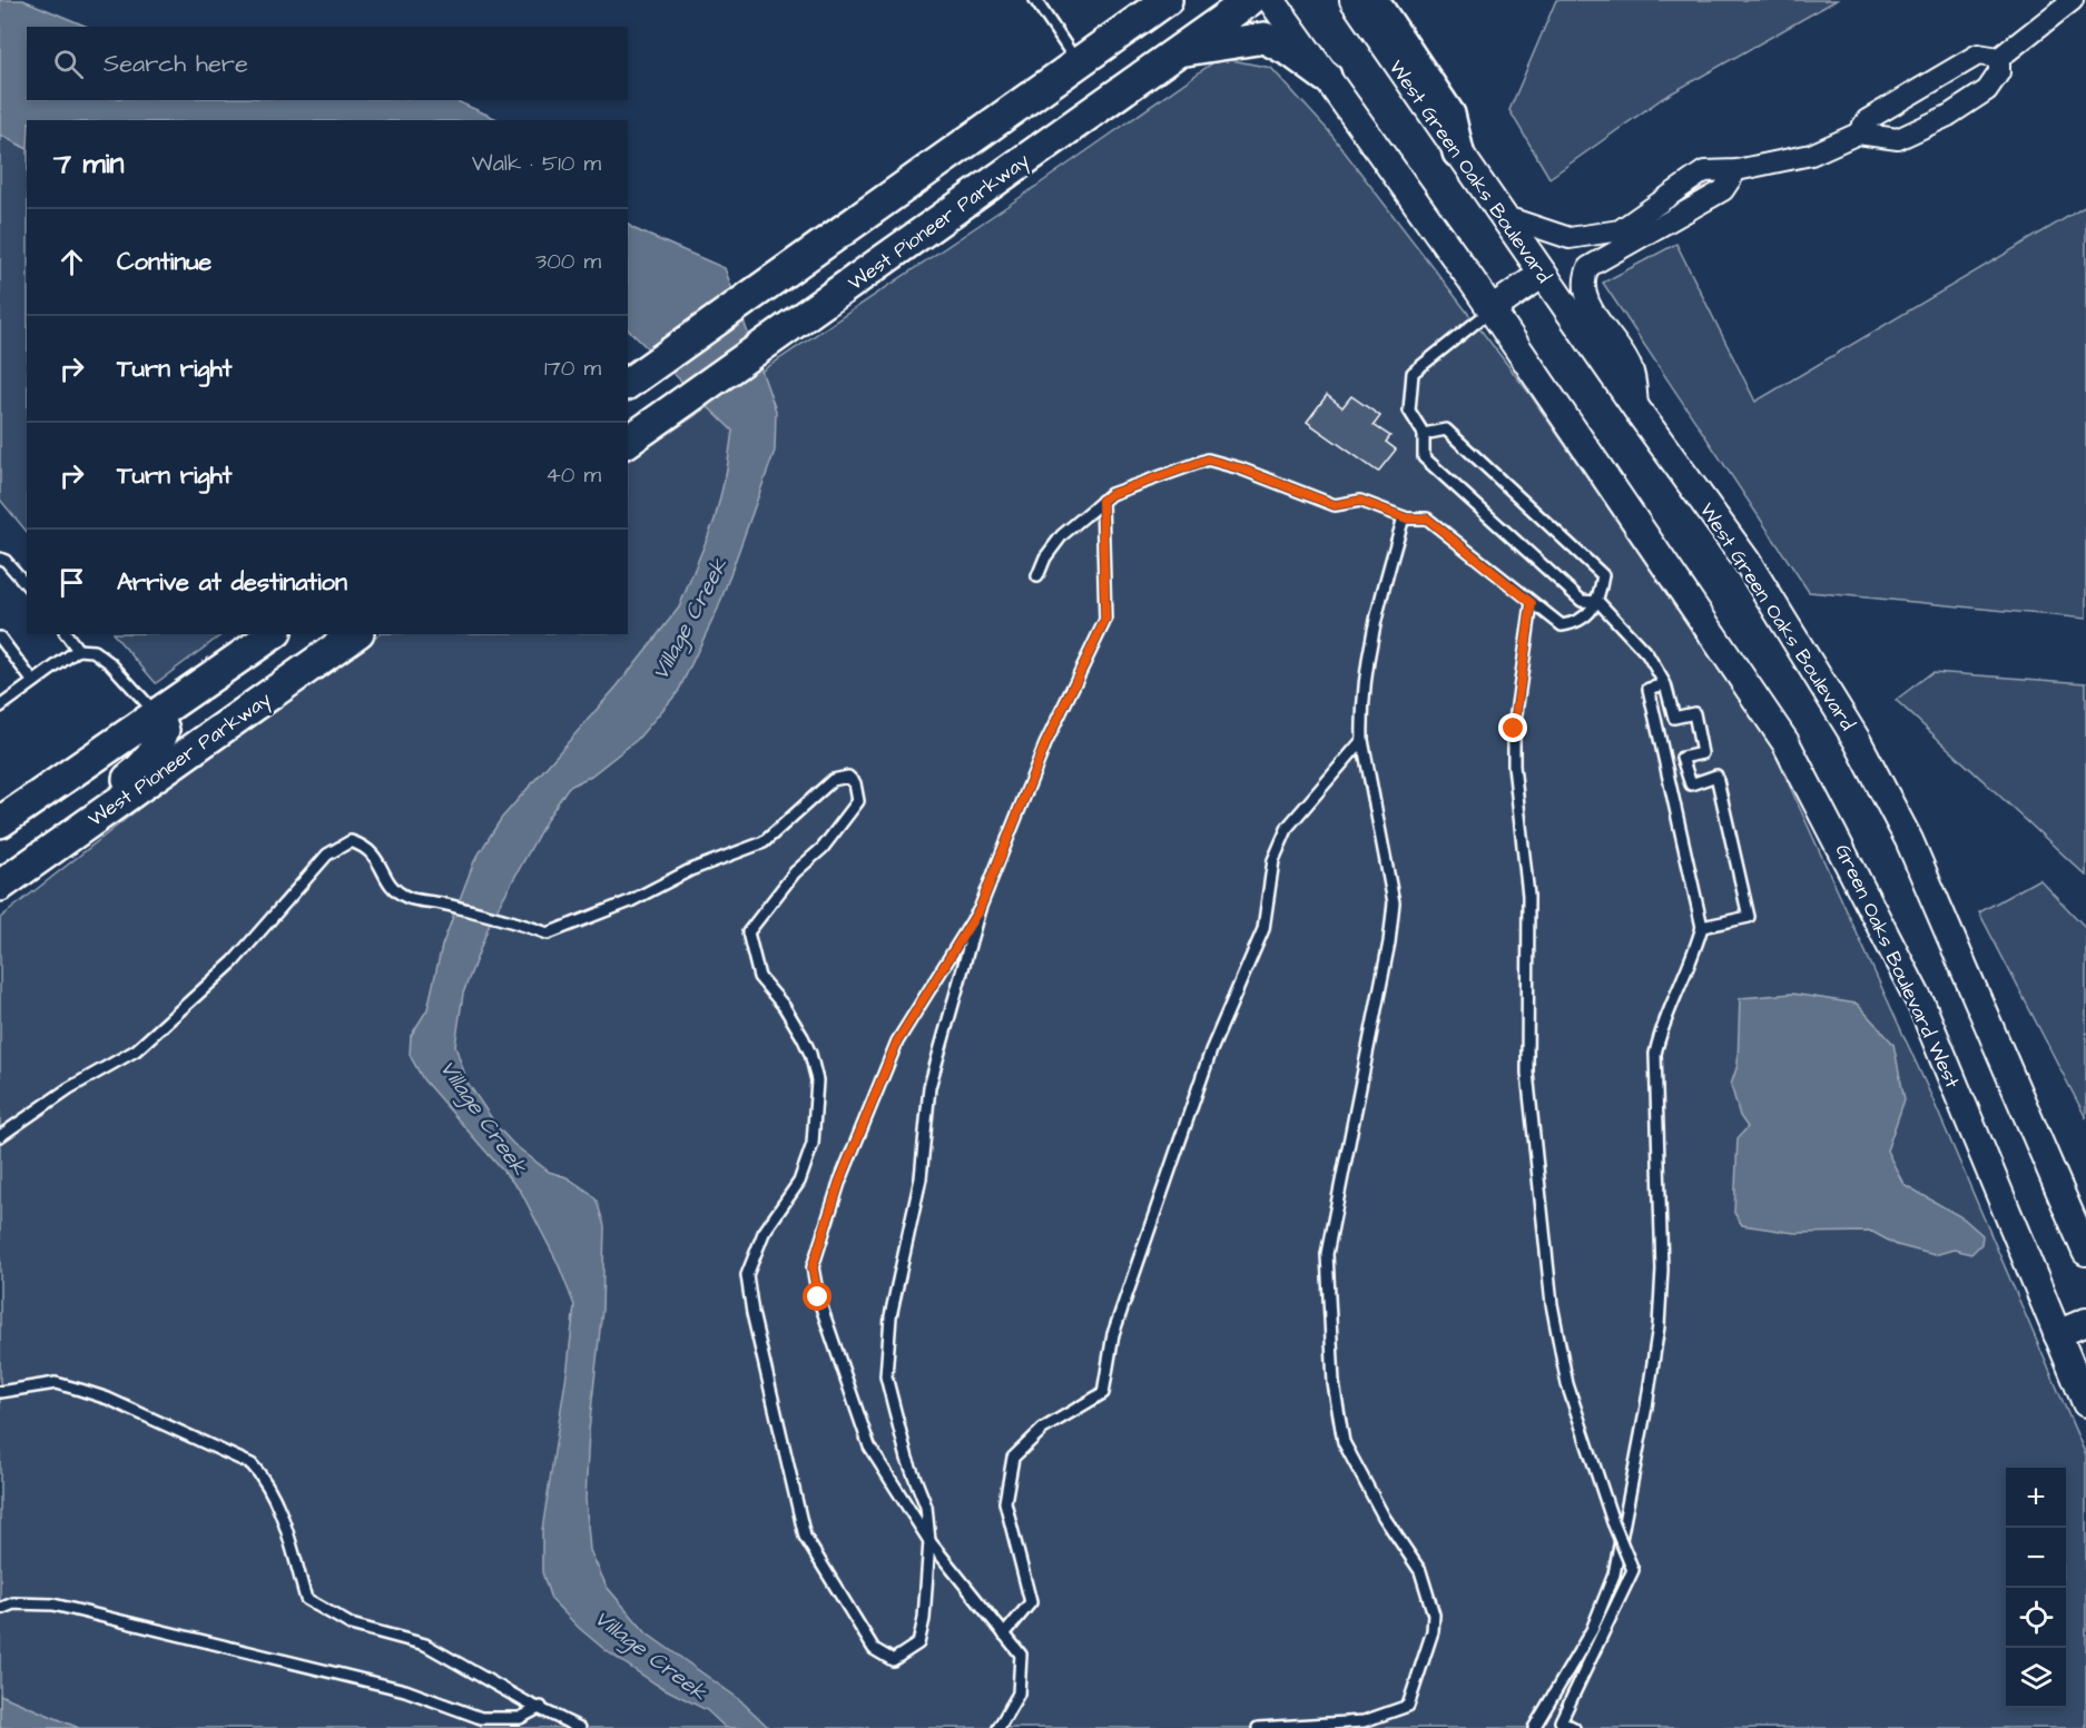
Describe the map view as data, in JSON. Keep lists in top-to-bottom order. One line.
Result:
{"streets":{"main road":["West Green Oaks Boulevard","West Pioneer Parkway","Green Oaks Boulevard West"]},"water":["Village Creek"],"page":{"search":"Search here","heading":["7 min","Walk · 510 m"],"list":[["Continue","300 m"],["Turn right","170 m"],["Turn right","40 m"],"Arrive at destination"],"map_buttons":["+","−"]}}
